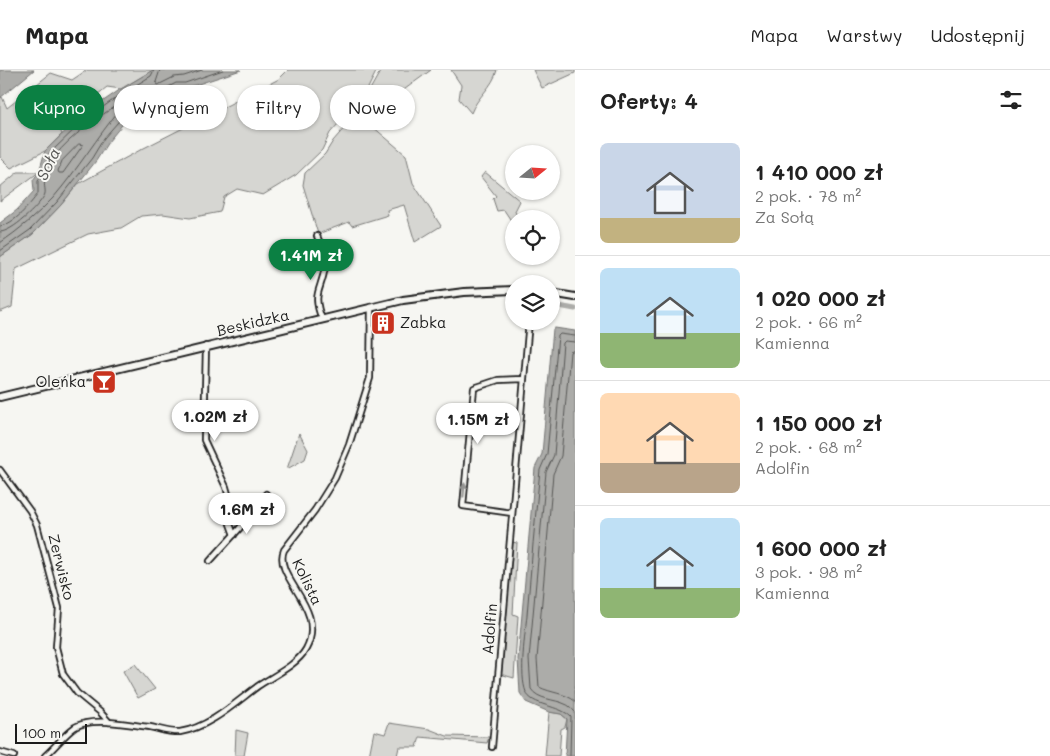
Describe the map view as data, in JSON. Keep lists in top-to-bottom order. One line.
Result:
{"streets":{"main road":["Beskidzka"],"street":["Zerwisko","Kolista","Adolfin"]},"crossings":[["Beskidzka","Kolista"],["Zerwisko","Kolista"]],"water":["Soła"],"places":{"building":["Zabka"],"bar":["Oleńka"]},"scale_bar":"100 m","north":"right","page":{"header":"Mapa","nav":["Mapa","Warstwy","Udostępnij"],"heading":"Oferty: 4","chip":["Kupno","Wynajem","Filtry","Nowe"],"list":[{"name":"1 410 000 zł","note":"2 pok. · 78 m² · Za Sołą"},{"name":"1 020 000 zł","note":"2 pok. · 66 m² · Kamienna"},{"name":"1 150 000 zł","note":"2 pok. · 68 m² · Adolfin"},{"name":"1 600 000 zł","note":"3 pok. · 98 m² · Kamienna"}],"price":["1.41M zł","1.02M zł","1.15M zł","1.6M zł"],"scale":"100 m"}}
